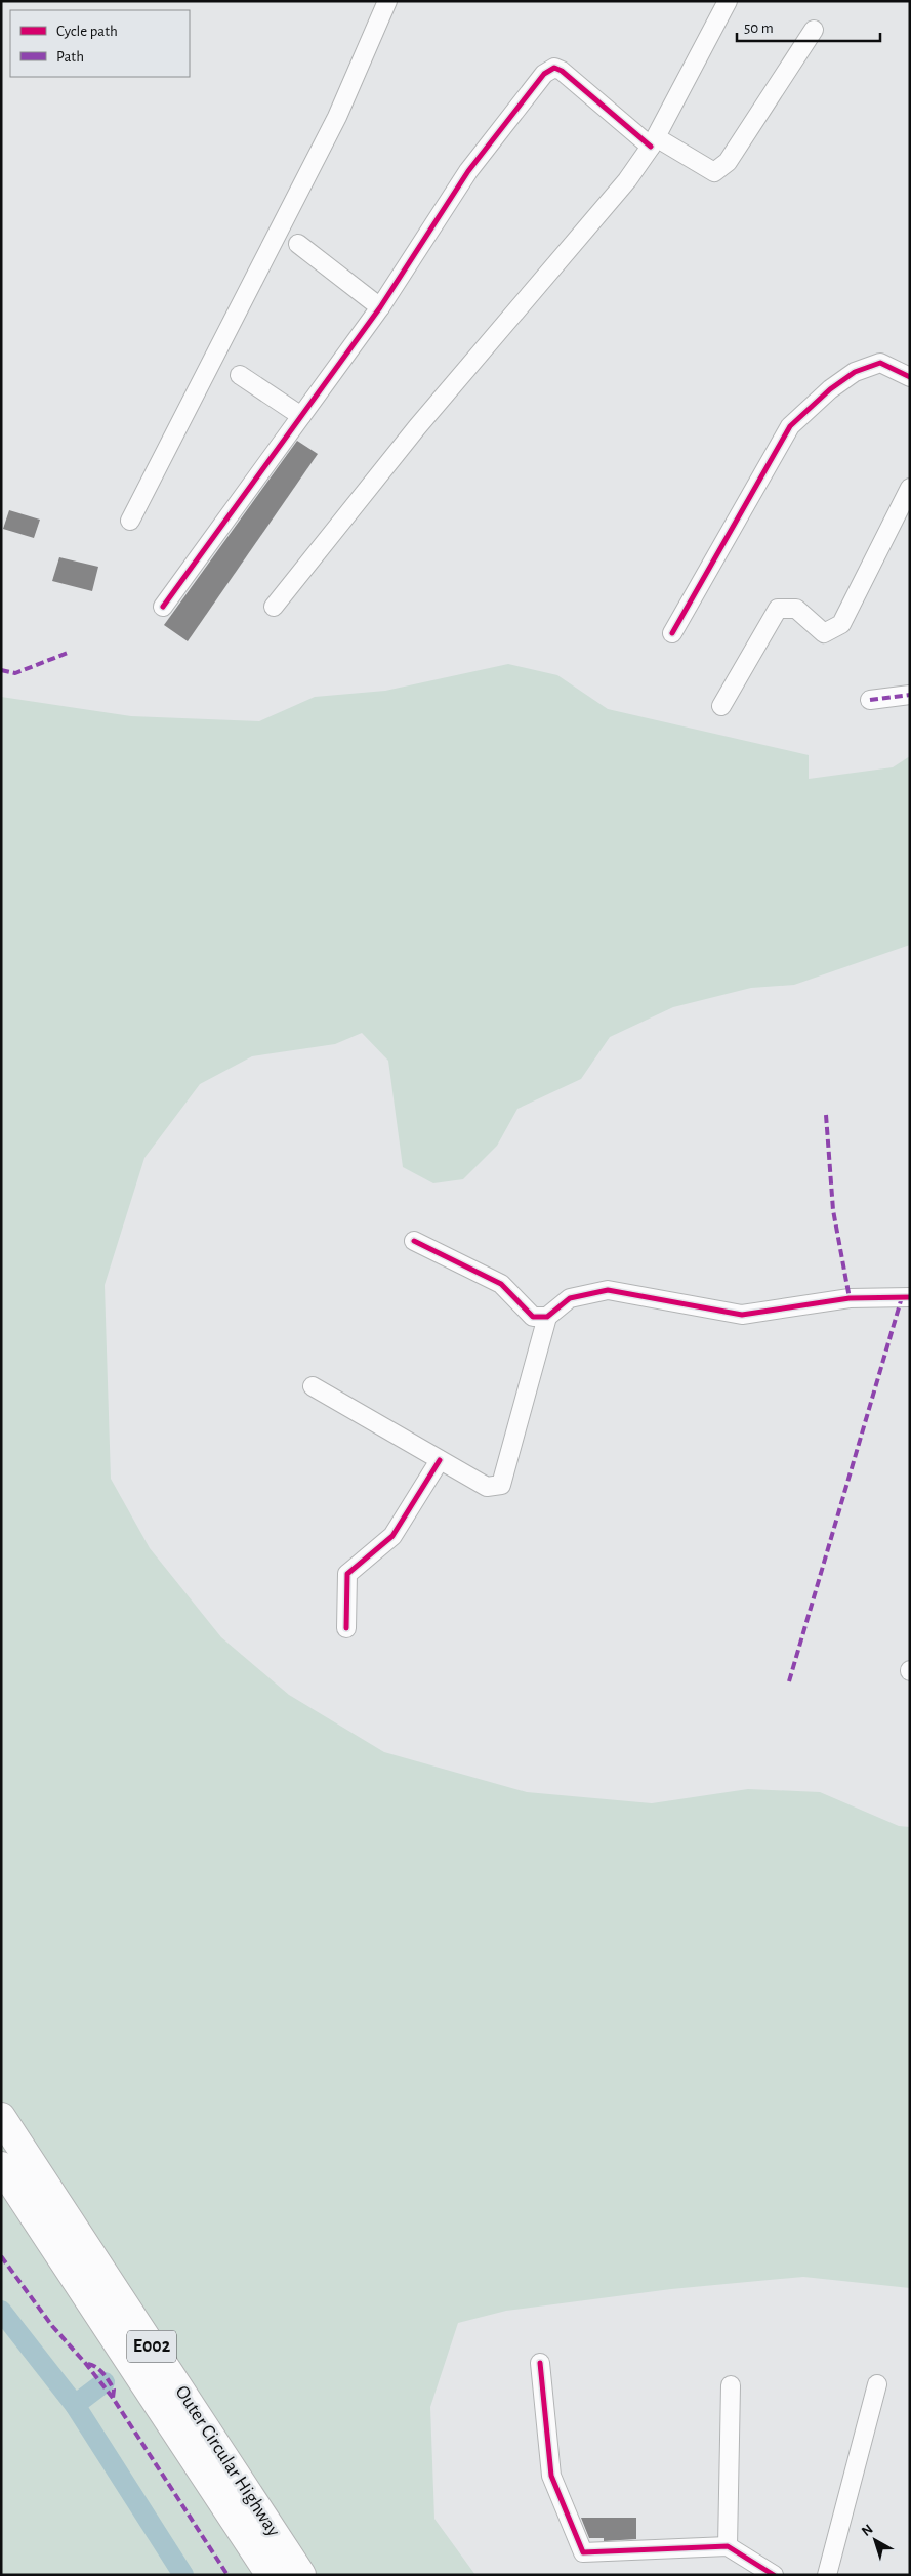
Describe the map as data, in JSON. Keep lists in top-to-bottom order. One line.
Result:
{"streets":{"highway":["E002","Outer Circular Highway"]},"legend":["Cycle path","Path"],"scale_bar":"50 m","north":"top left"}
